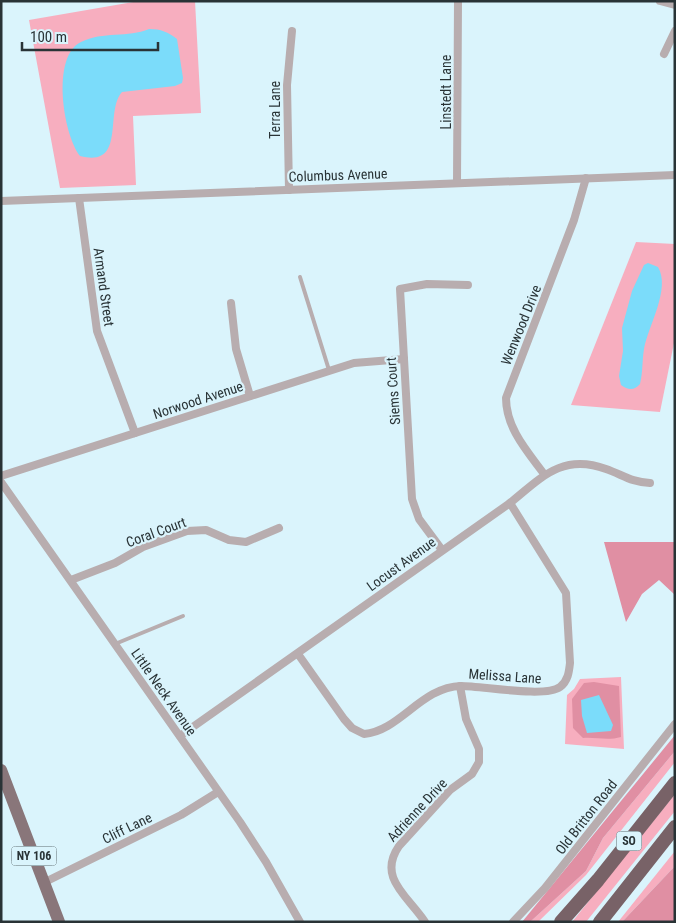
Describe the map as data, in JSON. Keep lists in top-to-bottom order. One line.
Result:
{"streets":{"highway":["SO"],"main road":["NY 106"],"street":["Linstedt Lane","Terra Lane","Columbus Avenue","Armand Street","Wenwood Drive","Siems Court","Norwood Avenue","Coral Court","Locust Avenue","Melissa Lane","Little Neck Avenue","Adrienne Drive","Old Britton Road","Cliff Lane"]},"crossings":[["Linstedt Lane","Columbus Avenue"],["Terra Lane","Columbus Avenue"],["Columbus Avenue","Armand Street"],["Columbus Avenue","Wenwood Drive"],["Armand Street","Norwood Avenue"],["Wenwood Drive","Locust Avenue"],["Siems Court","Norwood Avenue"],["Siems Court","Locust Avenue"],["Coral Court","Little Neck Avenue"],["Locust Avenue","Melissa Lane"],["Locust Avenue","Little Neck Avenue"],["Melissa Lane","Adrienne Drive"],["Little Neck Avenue","Cliff Lane"],["Cliff Lane","NY 106"]],"scale_bar":"100 m"}
